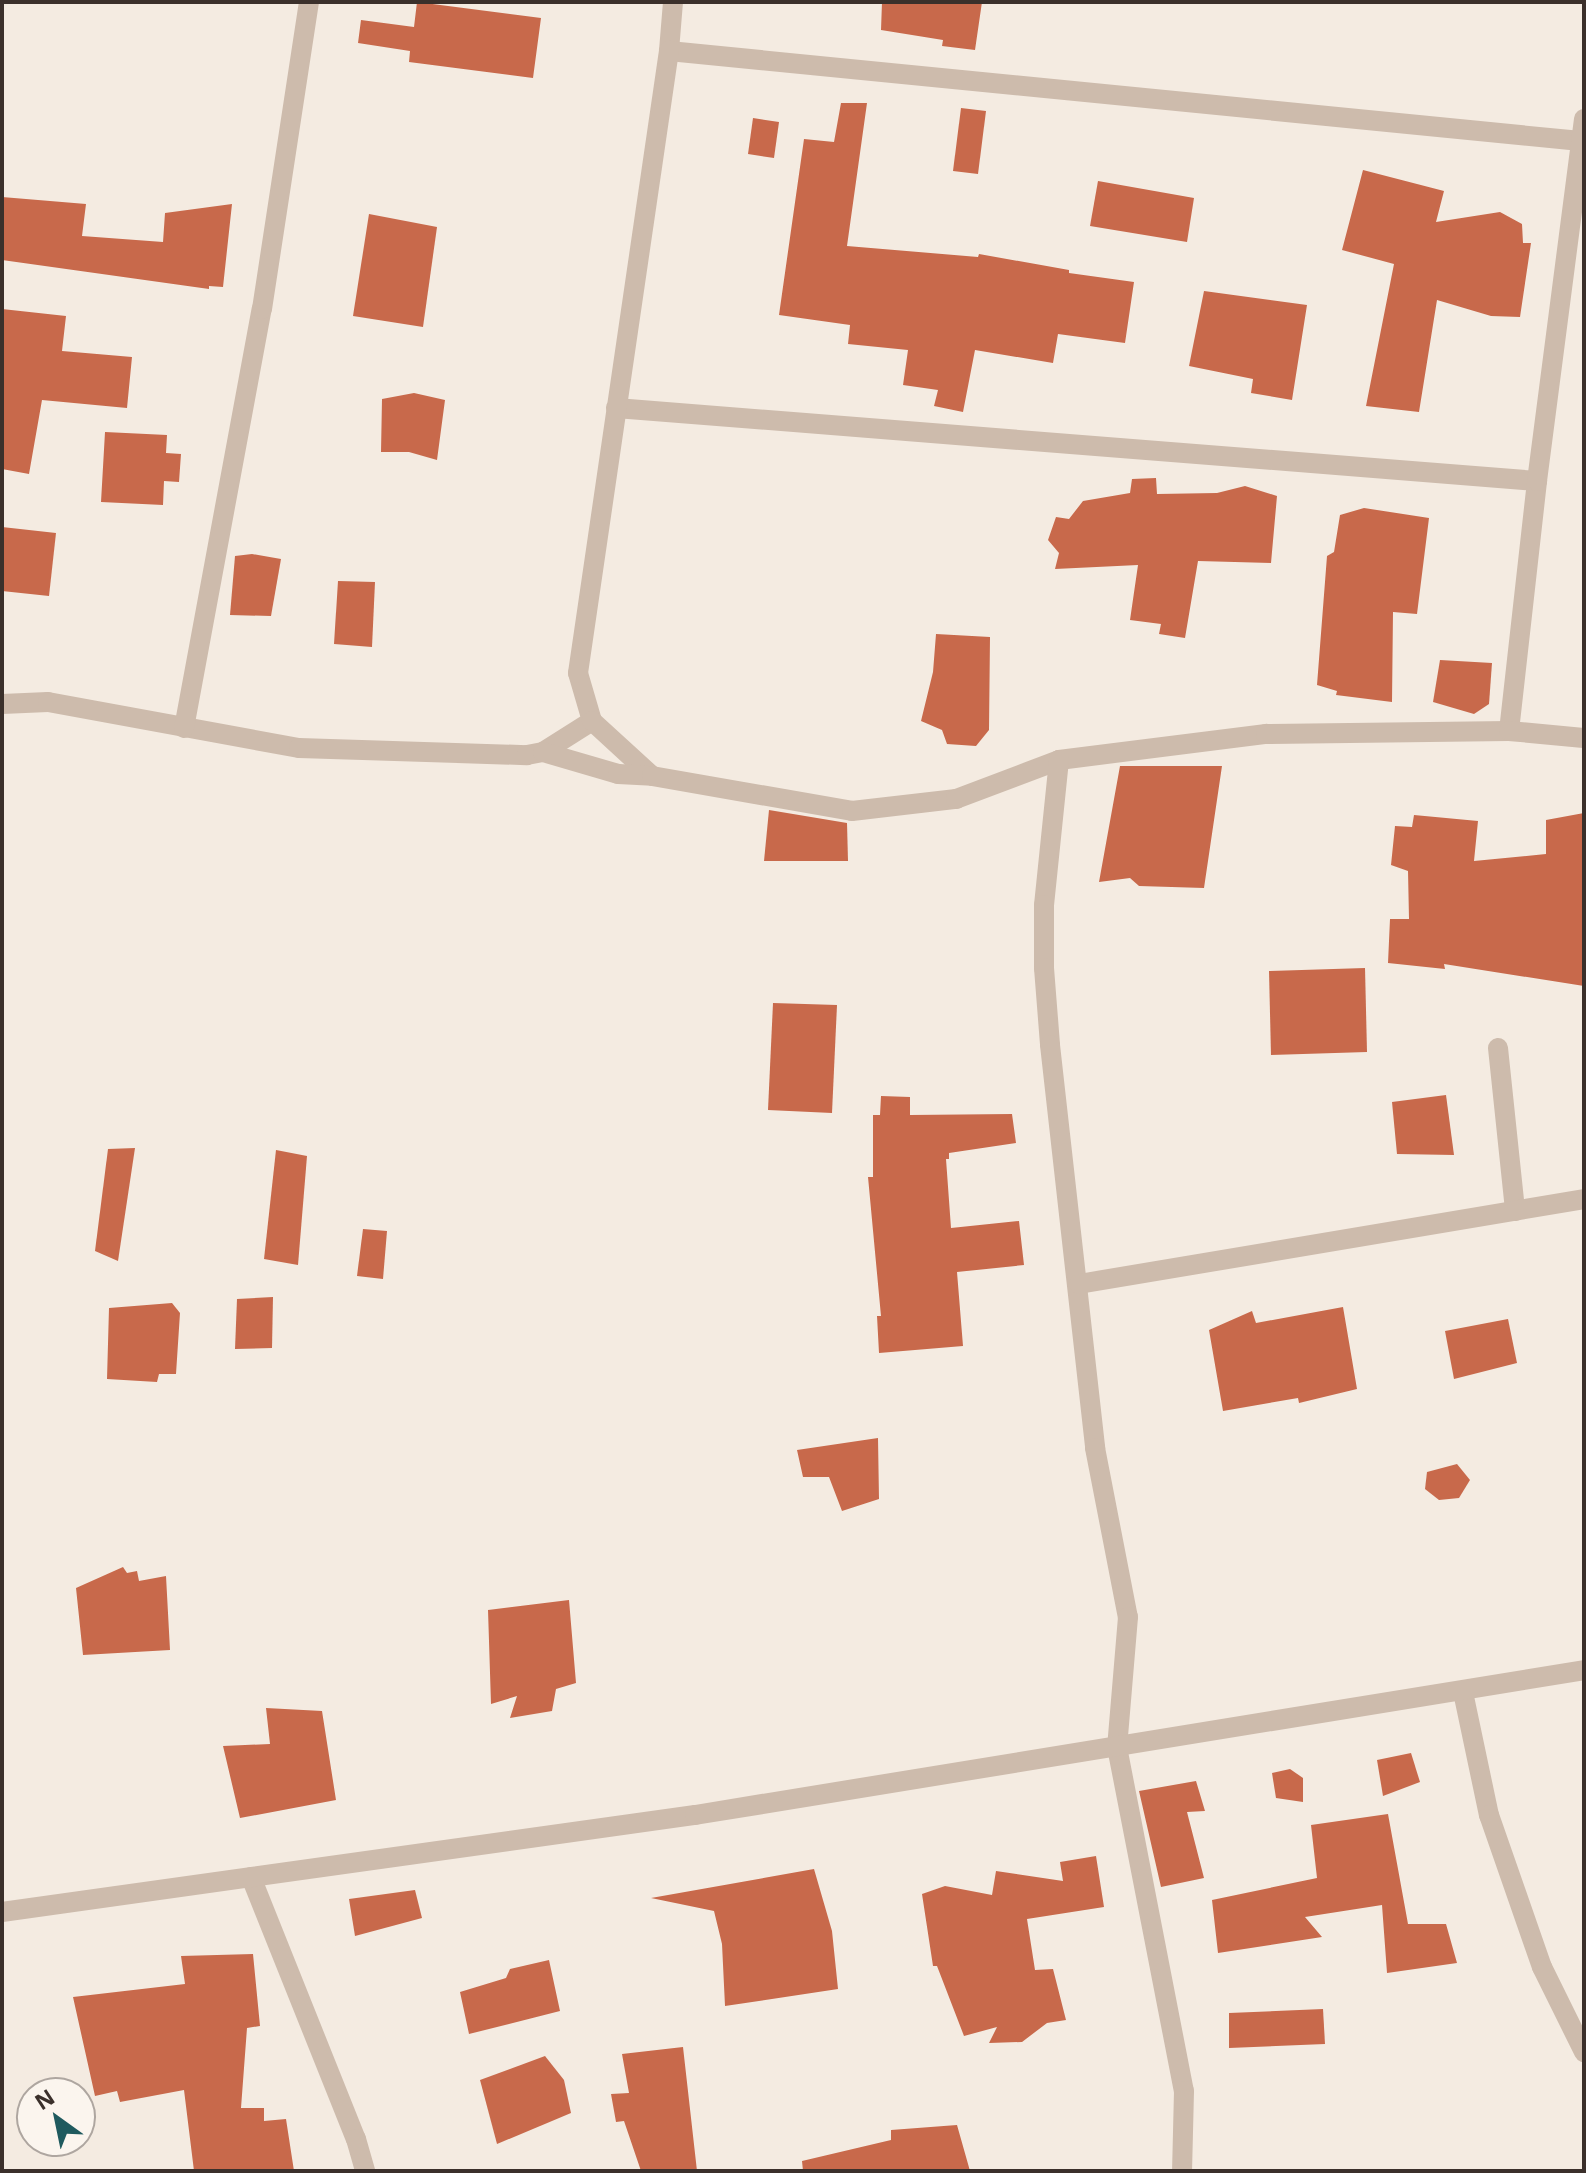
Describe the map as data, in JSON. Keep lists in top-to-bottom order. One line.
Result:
{"north":"top left"}
